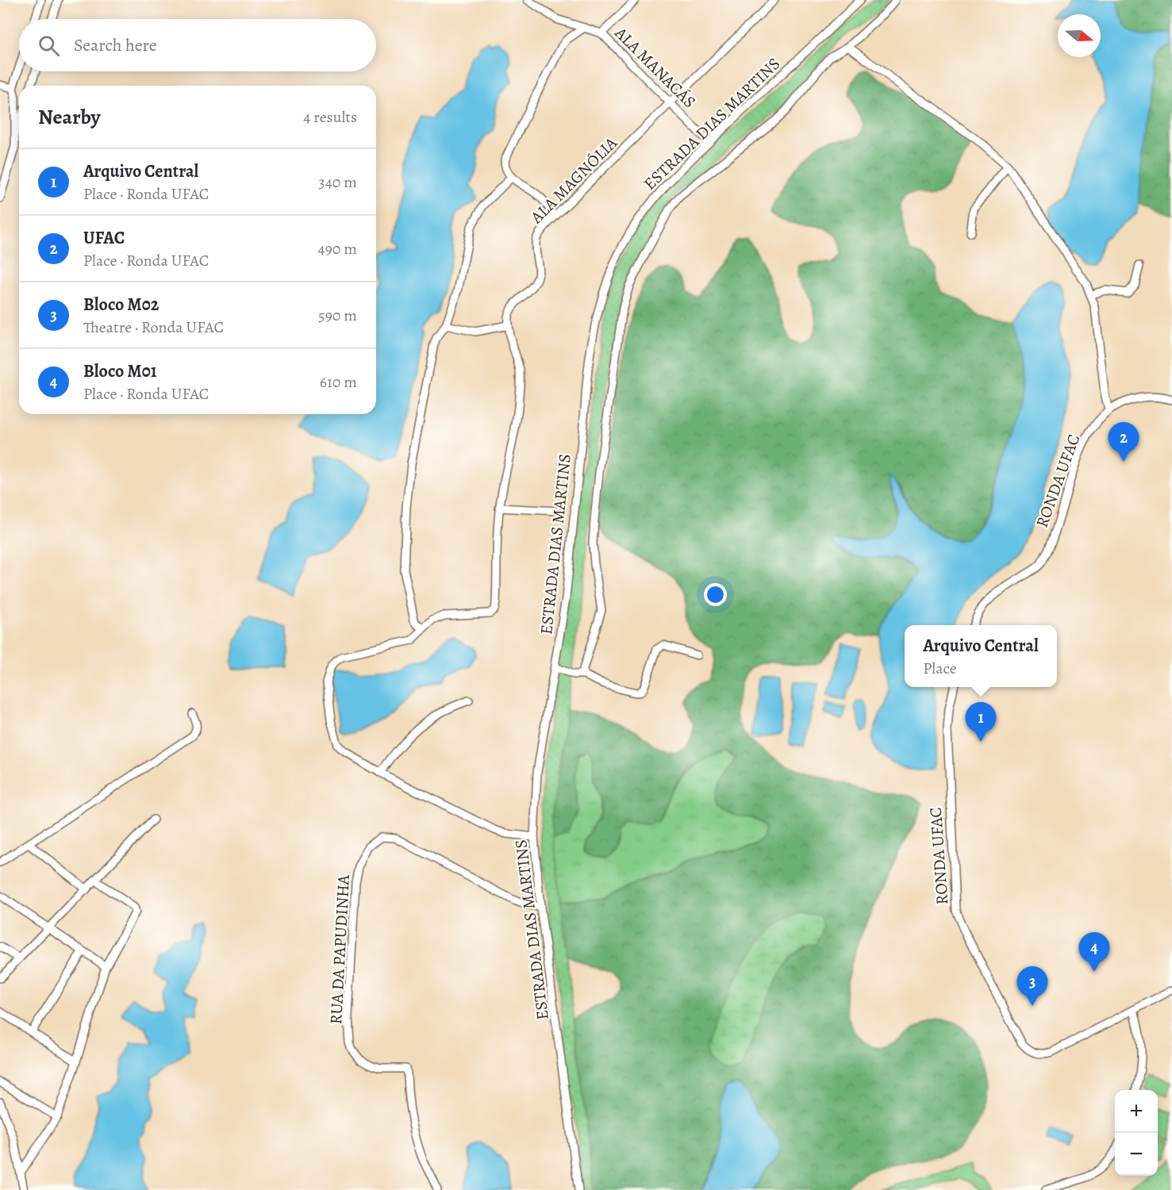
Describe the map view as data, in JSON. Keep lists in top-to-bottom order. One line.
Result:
{"streets":{"street":["ALA MANACÁS","ESTRADA DIAS MARTINS","ALA MAGNÓLIA","RONDA UFAC","RUA DA PAPUDINHA"]},"crossings":[["ALA MANACÁS","ESTRADA DIAS MARTINS"],["ALA MANACÁS","ALA MAGNÓLIA"],["ESTRADA DIAS MARTINS","RUA DA PAPUDINHA"]],"north":"right","page":{"search":"Search here","heading":["Nearby","4 results"],"list":[{"mark":"1","name":"Arquivo Central","note":"Place · Ronda UFAC","value":"340 m"},{"mark":"2","name":"UFAC","note":"Place · Ronda UFAC","value":"490 m"},{"mark":"3","name":"Bloco M02","note":"Theatre · Ronda UFAC","value":"590 m"},{"mark":"4","name":"Bloco M01","note":"Place · Ronda UFAC","value":"610 m"}],"pins":["2","1","4","3"],"popup":["Arquivo Central","Place"],"map_buttons":["+","−"]}}
